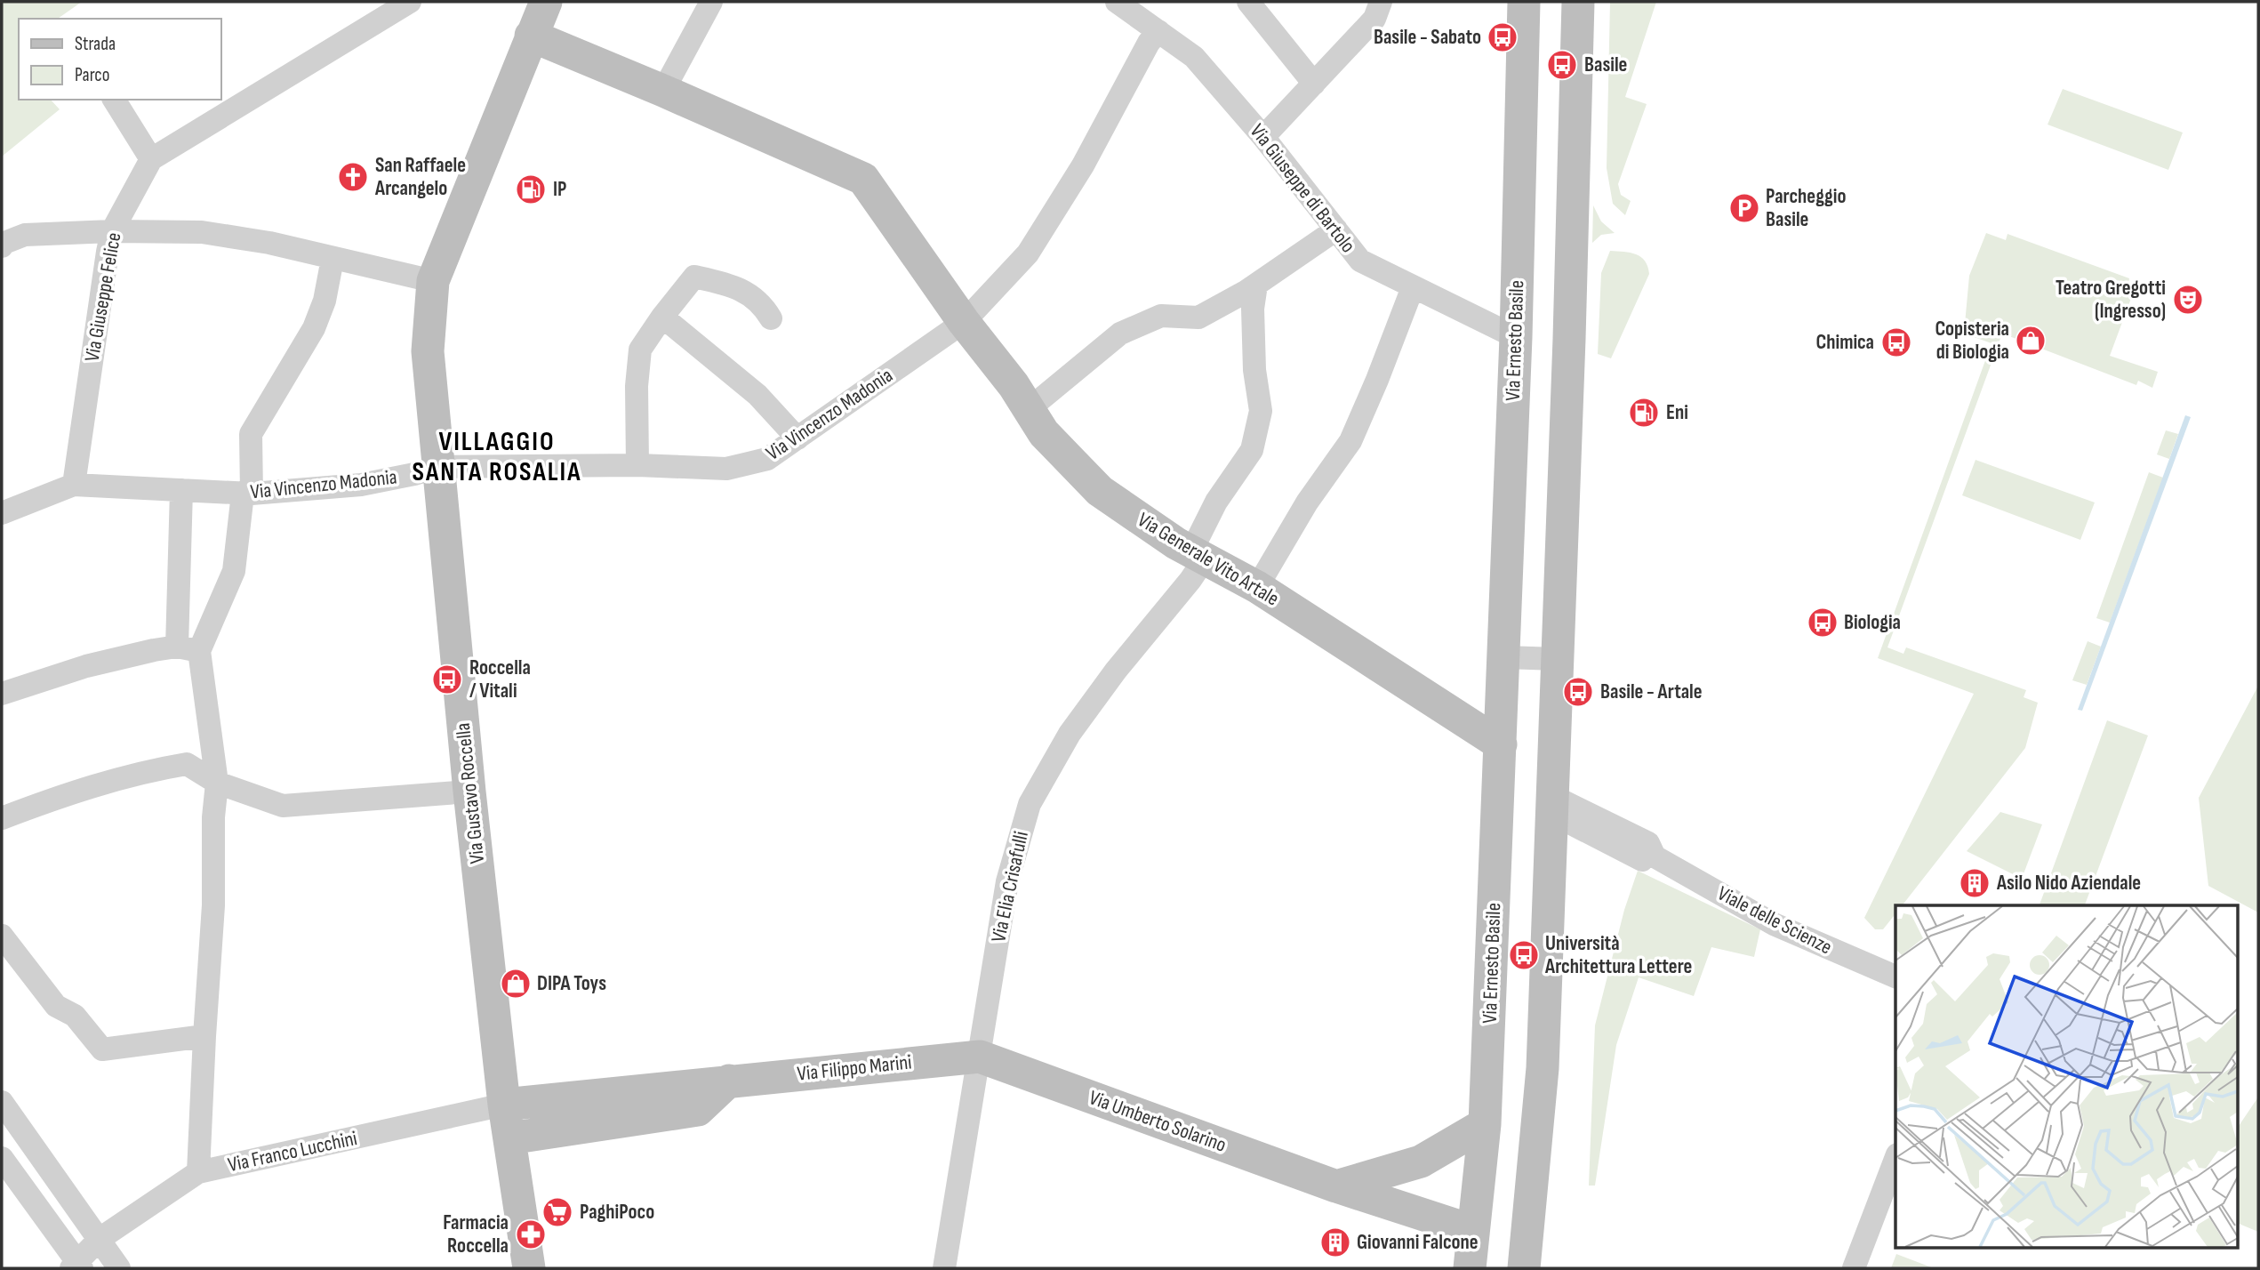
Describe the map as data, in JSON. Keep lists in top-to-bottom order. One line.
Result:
{"streets":{"street":["Via Giuseppe di Bartolo","Via Giuseppe Felice","Via Ernesto Basile","Via Vincenzo Madonia","Via Generale Vito Artale","Via Gustavo Roccella","Via Elia Crisafulli","Viale delle Scienze","Via Filippo Marini","Via Umberto Solarino","Via Franco Lucchini"]},"crossings":[["Via Giuseppe di Bartolo","Via Ernesto Basile"],["Via Giuseppe di Bartolo","Via Vincenzo Madonia"],["Via Giuseppe Felice","Via Vincenzo Madonia"],["Via Ernesto Basile","Via Generale Vito Artale"],["Via Ernesto Basile","Viale delle Scienze"],["Via Ernesto Basile","Via Umberto Solarino"],["Via Vincenzo Madonia","Via Generale Vito Artale"],["Via Vincenzo Madonia","Via Gustavo Roccella"],["Via Generale Vito Artale","Via Gustavo Roccella"],["Via Generale Vito Artale","Via Elia Crisafulli"],["Via Gustavo Roccella","Via Filippo Marini"],["Via Gustavo Roccella","Via Franco Lucchini"],["Via Elia Crisafulli","Via Filippo Marini"],["Via Elia Crisafulli","Via Umberto Solarino"],["Via Filippo Marini","Via Umberto Solarino"],["Via Filippo Marini","Via Franco Lucchini"]],"districts":["VILLAGGIO SANTA ROSALIA"],"places":{"bus stop":["Basile - Sabato","Basile","Chimica","Biologia","Roccella / Vitali","Basile - Artale","Università Architettura Lettere"],"church":["San Raffaele Arcangelo"],"fuel station":["IP","Eni"],"parking":["Parcheggio Basile"],"theatre":["Teatro Gregotti (Ingresso)"],"shop":["Copisteria di Biologia","DIPA Toys"],"building":["Asilo Nido Aziendale","Giovanni Falcone"],"supermarket":["PaghiPoco"],"pharmacy":["Farmacia Roccella"]},"legend":["Strada","Parco"]}
